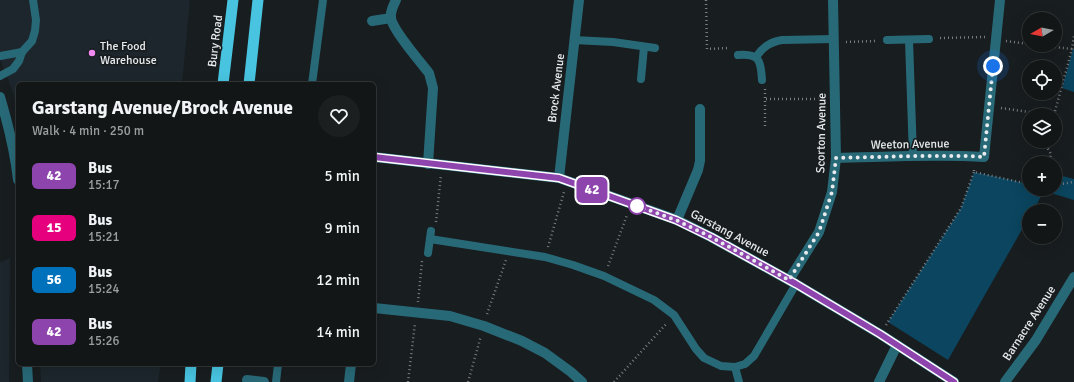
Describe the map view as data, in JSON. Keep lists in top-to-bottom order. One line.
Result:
{"streets":{"highway":["Bury Road"],"street":["Brock Avenue","Scorton Avenue","Weeton Avenue","Garstang Avenue","Barnacre Avenue"]},"crossings":[["Brock Avenue","Garstang Avenue"],["Scorton Avenue","Weeton Avenue"],["Scorton Avenue","Garstang Avenue"]],"places":["The Food Warehouse"],"lines":["bus line 42"],"north":"left","page":{"on_map":"42","map_buttons":["+","−"],"heading":["Garstang Avenue/Brock Avenue","Walk · 4 min · 250 m"],"list":[{"mark":"42","name":"Bus","note":"15:17","value":"5 min"},{"mark":"15","name":"Bus","note":"15:21","value":"9 min"},{"mark":"56","name":"Bus","note":"15:24","value":"12 min"},{"mark":"42","name":"Bus","note":"15:26","value":"14 min"}]}}
